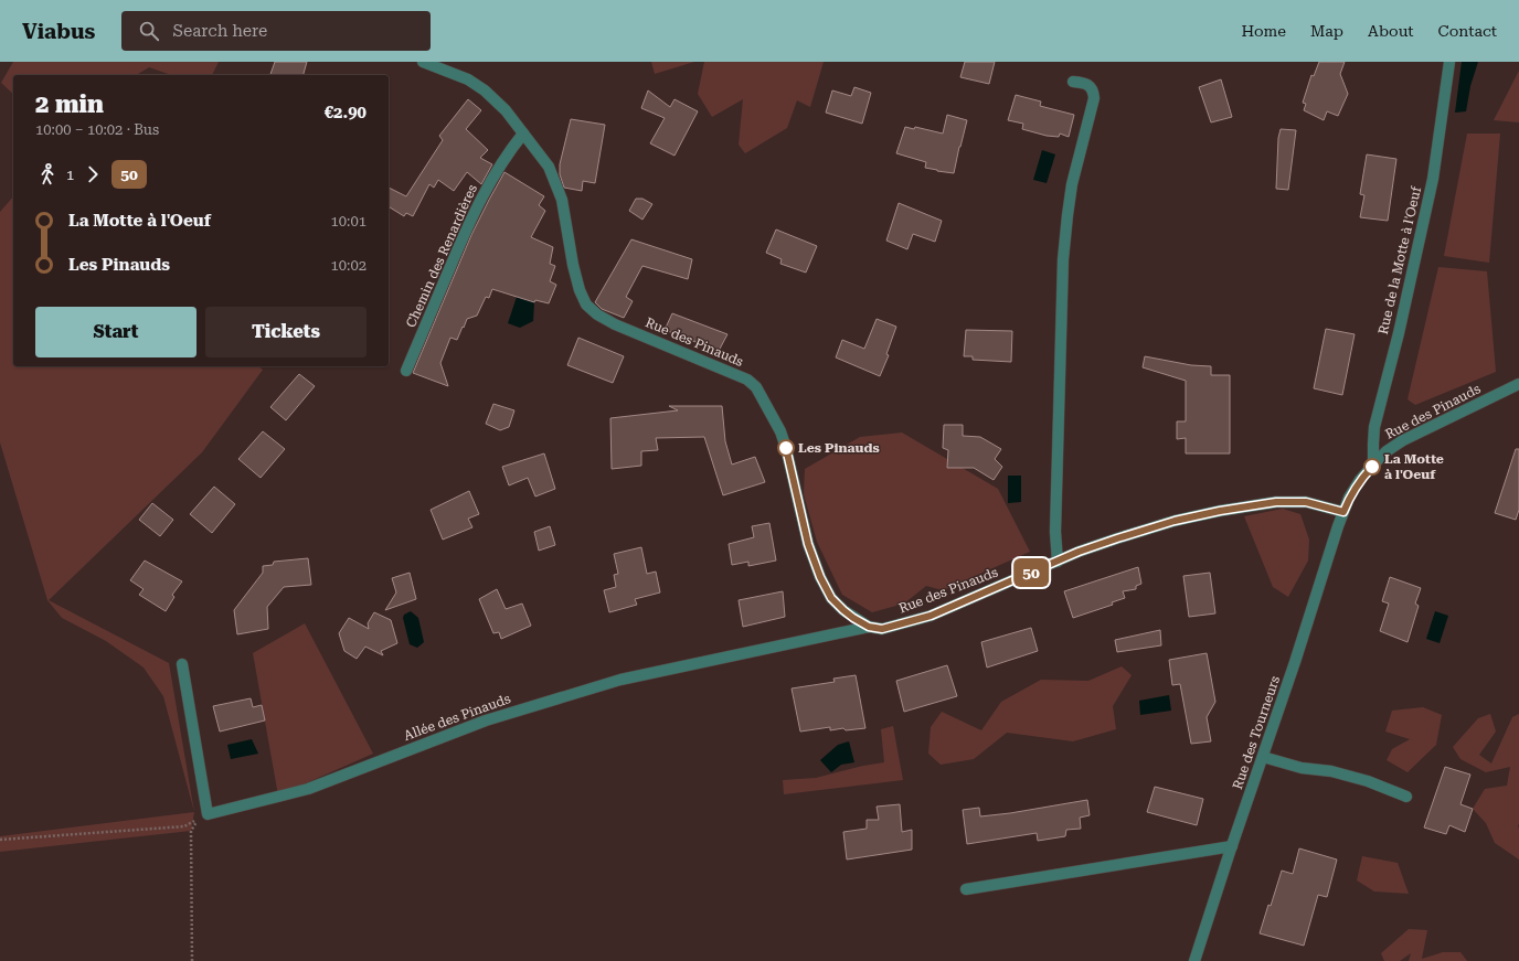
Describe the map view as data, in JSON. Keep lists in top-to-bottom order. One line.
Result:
{"streets":{"street":["Chemin des Renardières","Rue de la Motte à l'Oeuf","Rue des Pinauds","Allée des Pinauds","Rue des Tourneurs"]},"crossings":[["Chemin des Renardières","Rue des Pinauds"],["Rue de la Motte à l'Oeuf","Rue des Pinauds"],["Rue des Pinauds","Allée des Pinauds"],["Rue des Pinauds","Rue des Tourneurs"]],"places":["Les Pinauds","La Motte à l'Oeuf"],"lines":["bus line 50"],"page":{"header":"Viabus","search":"Search here","nav":["Home","Map","About","Contact"],"on_map":"50","heading":["2 min","10:00 – 10:02 · Bus","€2.90"],"legs":["1","50"],"list":[{"name":"La Motte à l'Oeuf","value":"10:01"},{"name":"Les Pinauds","value":"10:02"}],"buttons":["Start","Tickets"]}}
